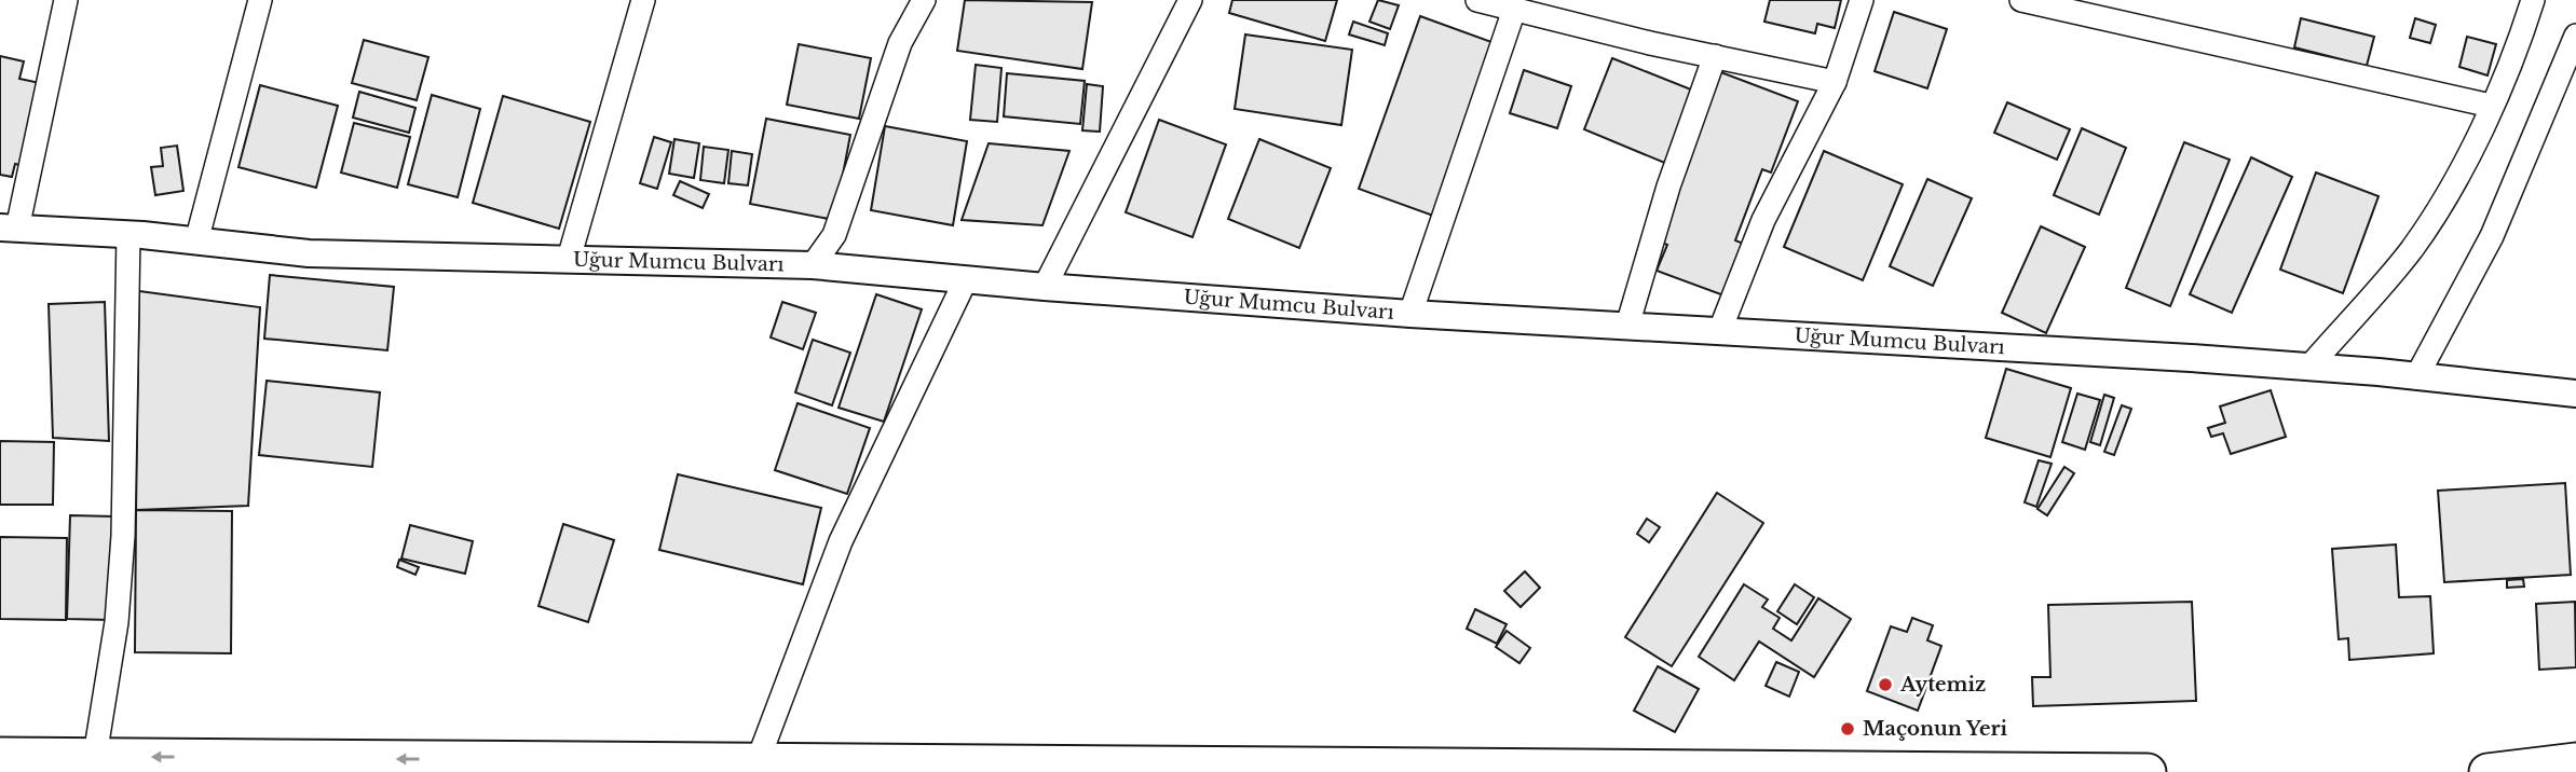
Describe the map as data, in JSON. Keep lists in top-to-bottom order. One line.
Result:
{"streets":{"street":["Uğur Mumcu Bulvarı"]},"places":["Aytemiz","Maçonun Yeri"]}
